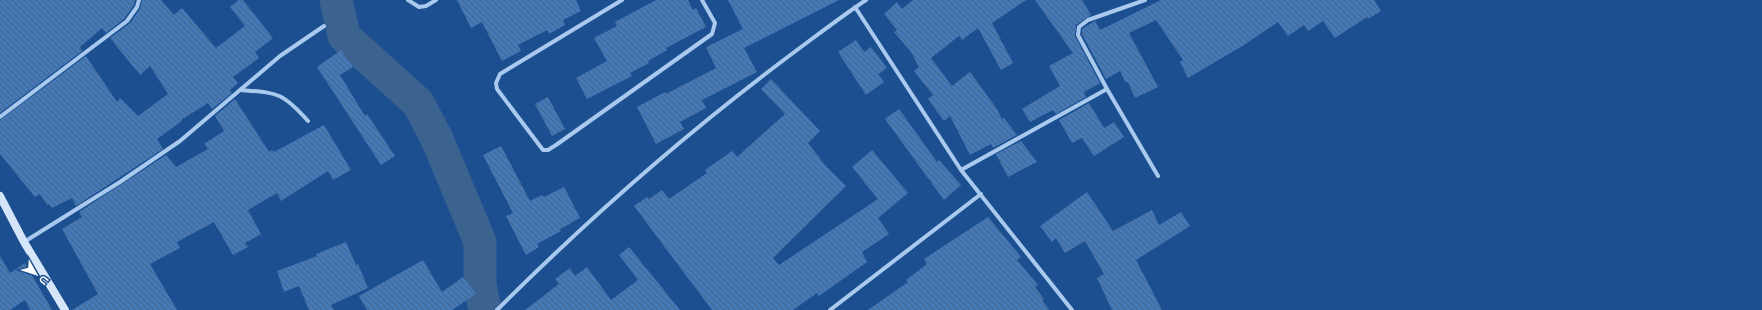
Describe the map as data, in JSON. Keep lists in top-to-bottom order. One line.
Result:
{"north":"bottom right"}
